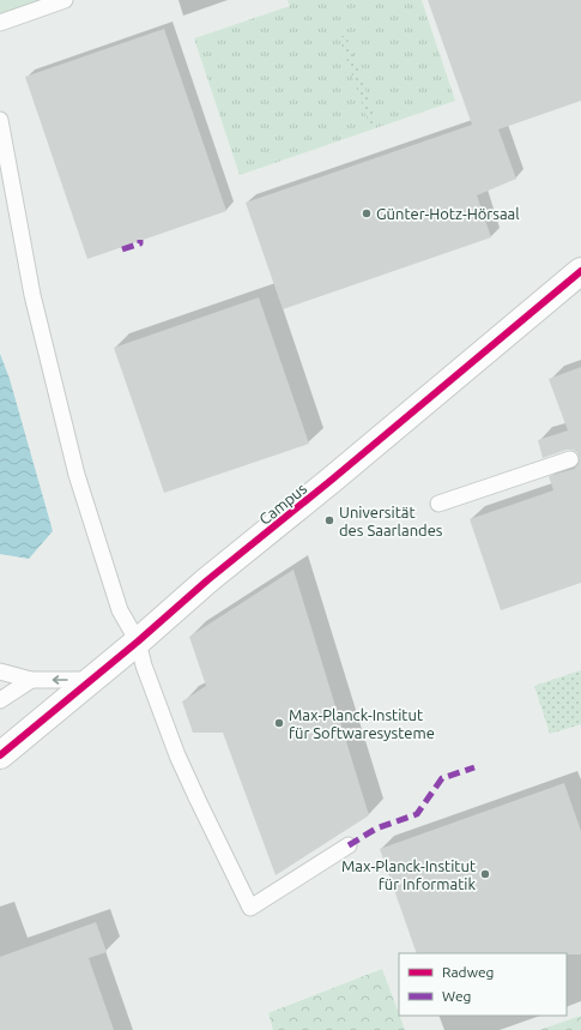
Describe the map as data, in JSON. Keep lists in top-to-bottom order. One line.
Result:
{"streets":{"street":["Campus"]},"places":["Günter-Hotz-Hörsaal","Universität des Saarlandes","Max-Planck-Institut für Softwaresysteme","Max-Planck-Institut für Informatik"],"legend":["Radweg","Weg"]}
